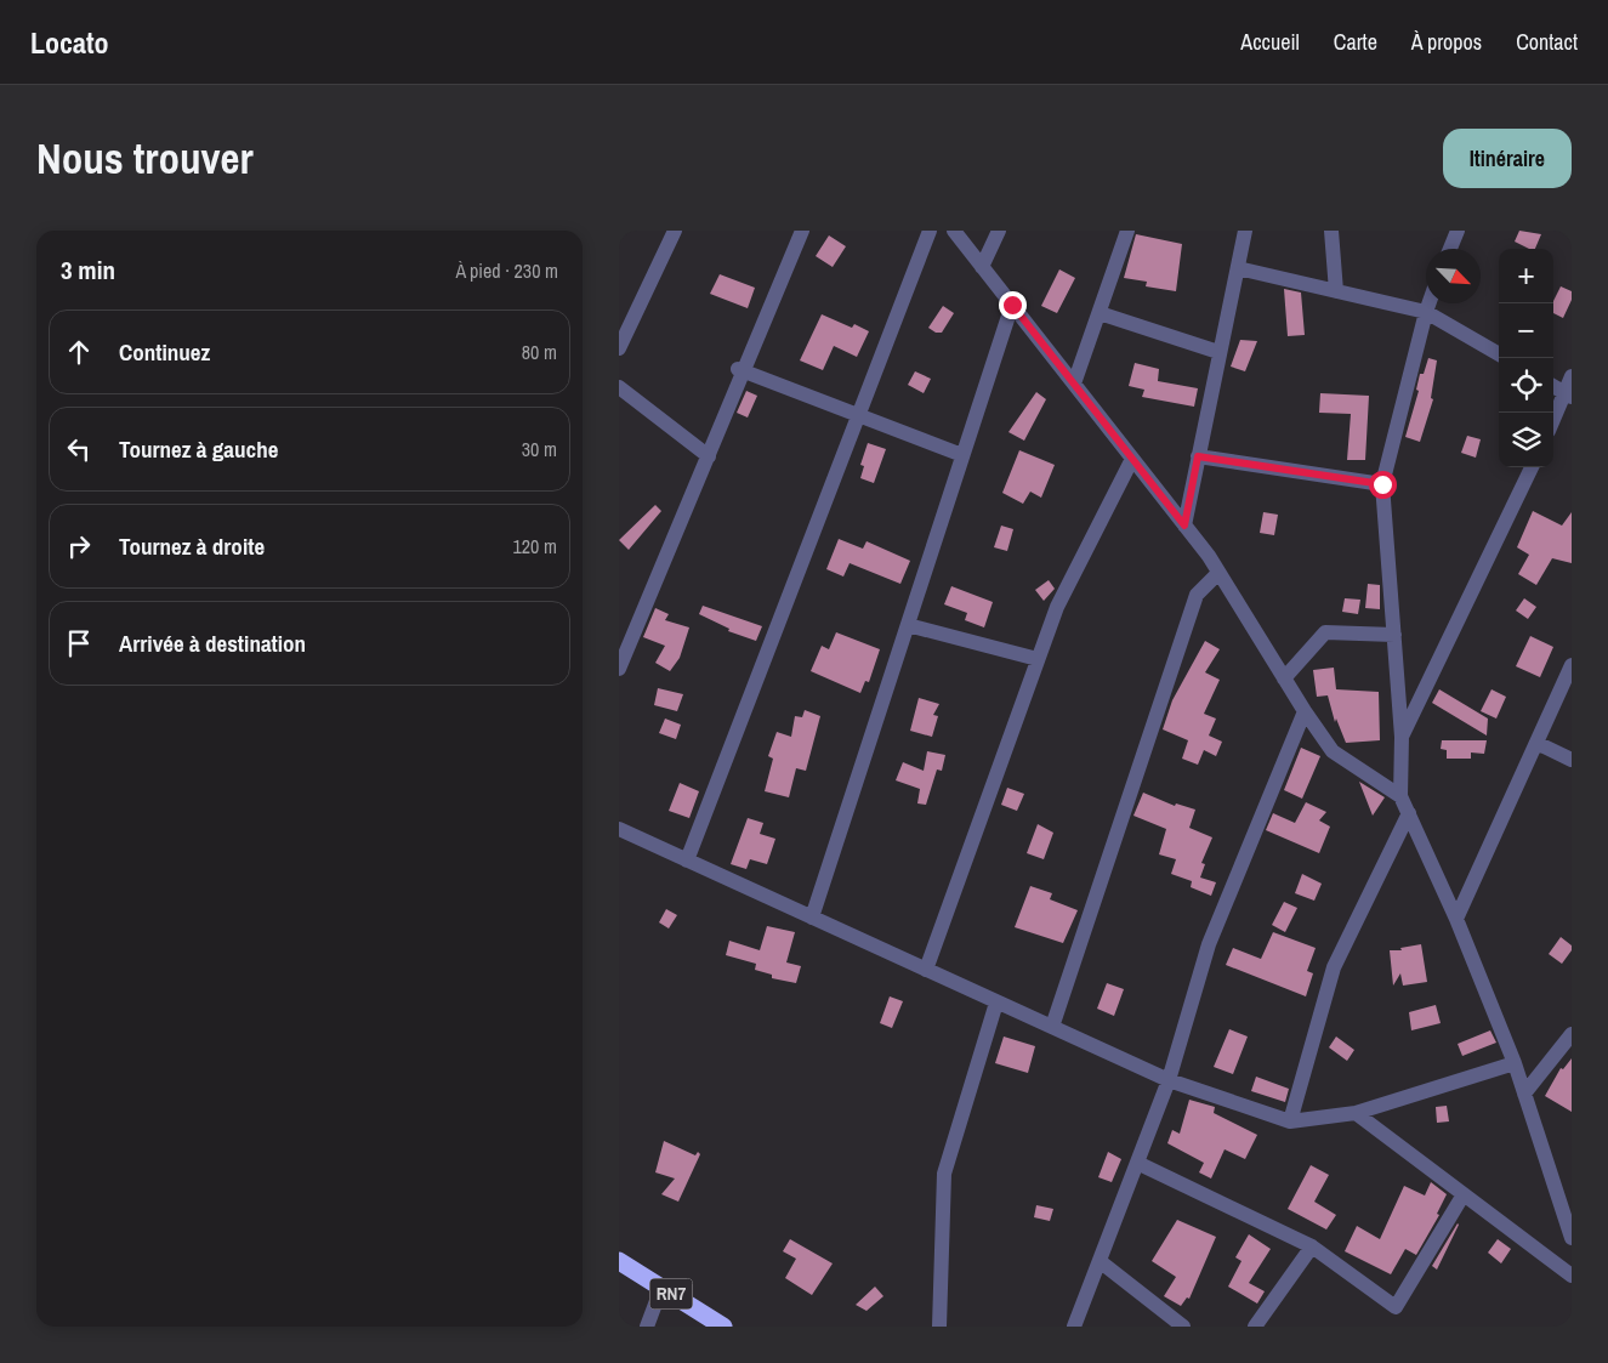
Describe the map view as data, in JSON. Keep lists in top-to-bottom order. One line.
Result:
{"streets":{"highway":["RN7"]},"north":"bottom right","page":{"header":"Locato","nav":["Accueil","Carte","À propos","Contact"],"buttons":"Itinéraire","title":"Nous trouver","heading":["3 min","À pied · 230 m"],"map_buttons":["+","−"],"list":[["Continuez","80 m"],["Tournez à gauche","30 m"],["Tournez à droite","120 m"],"Arrivée à destination"]}}
